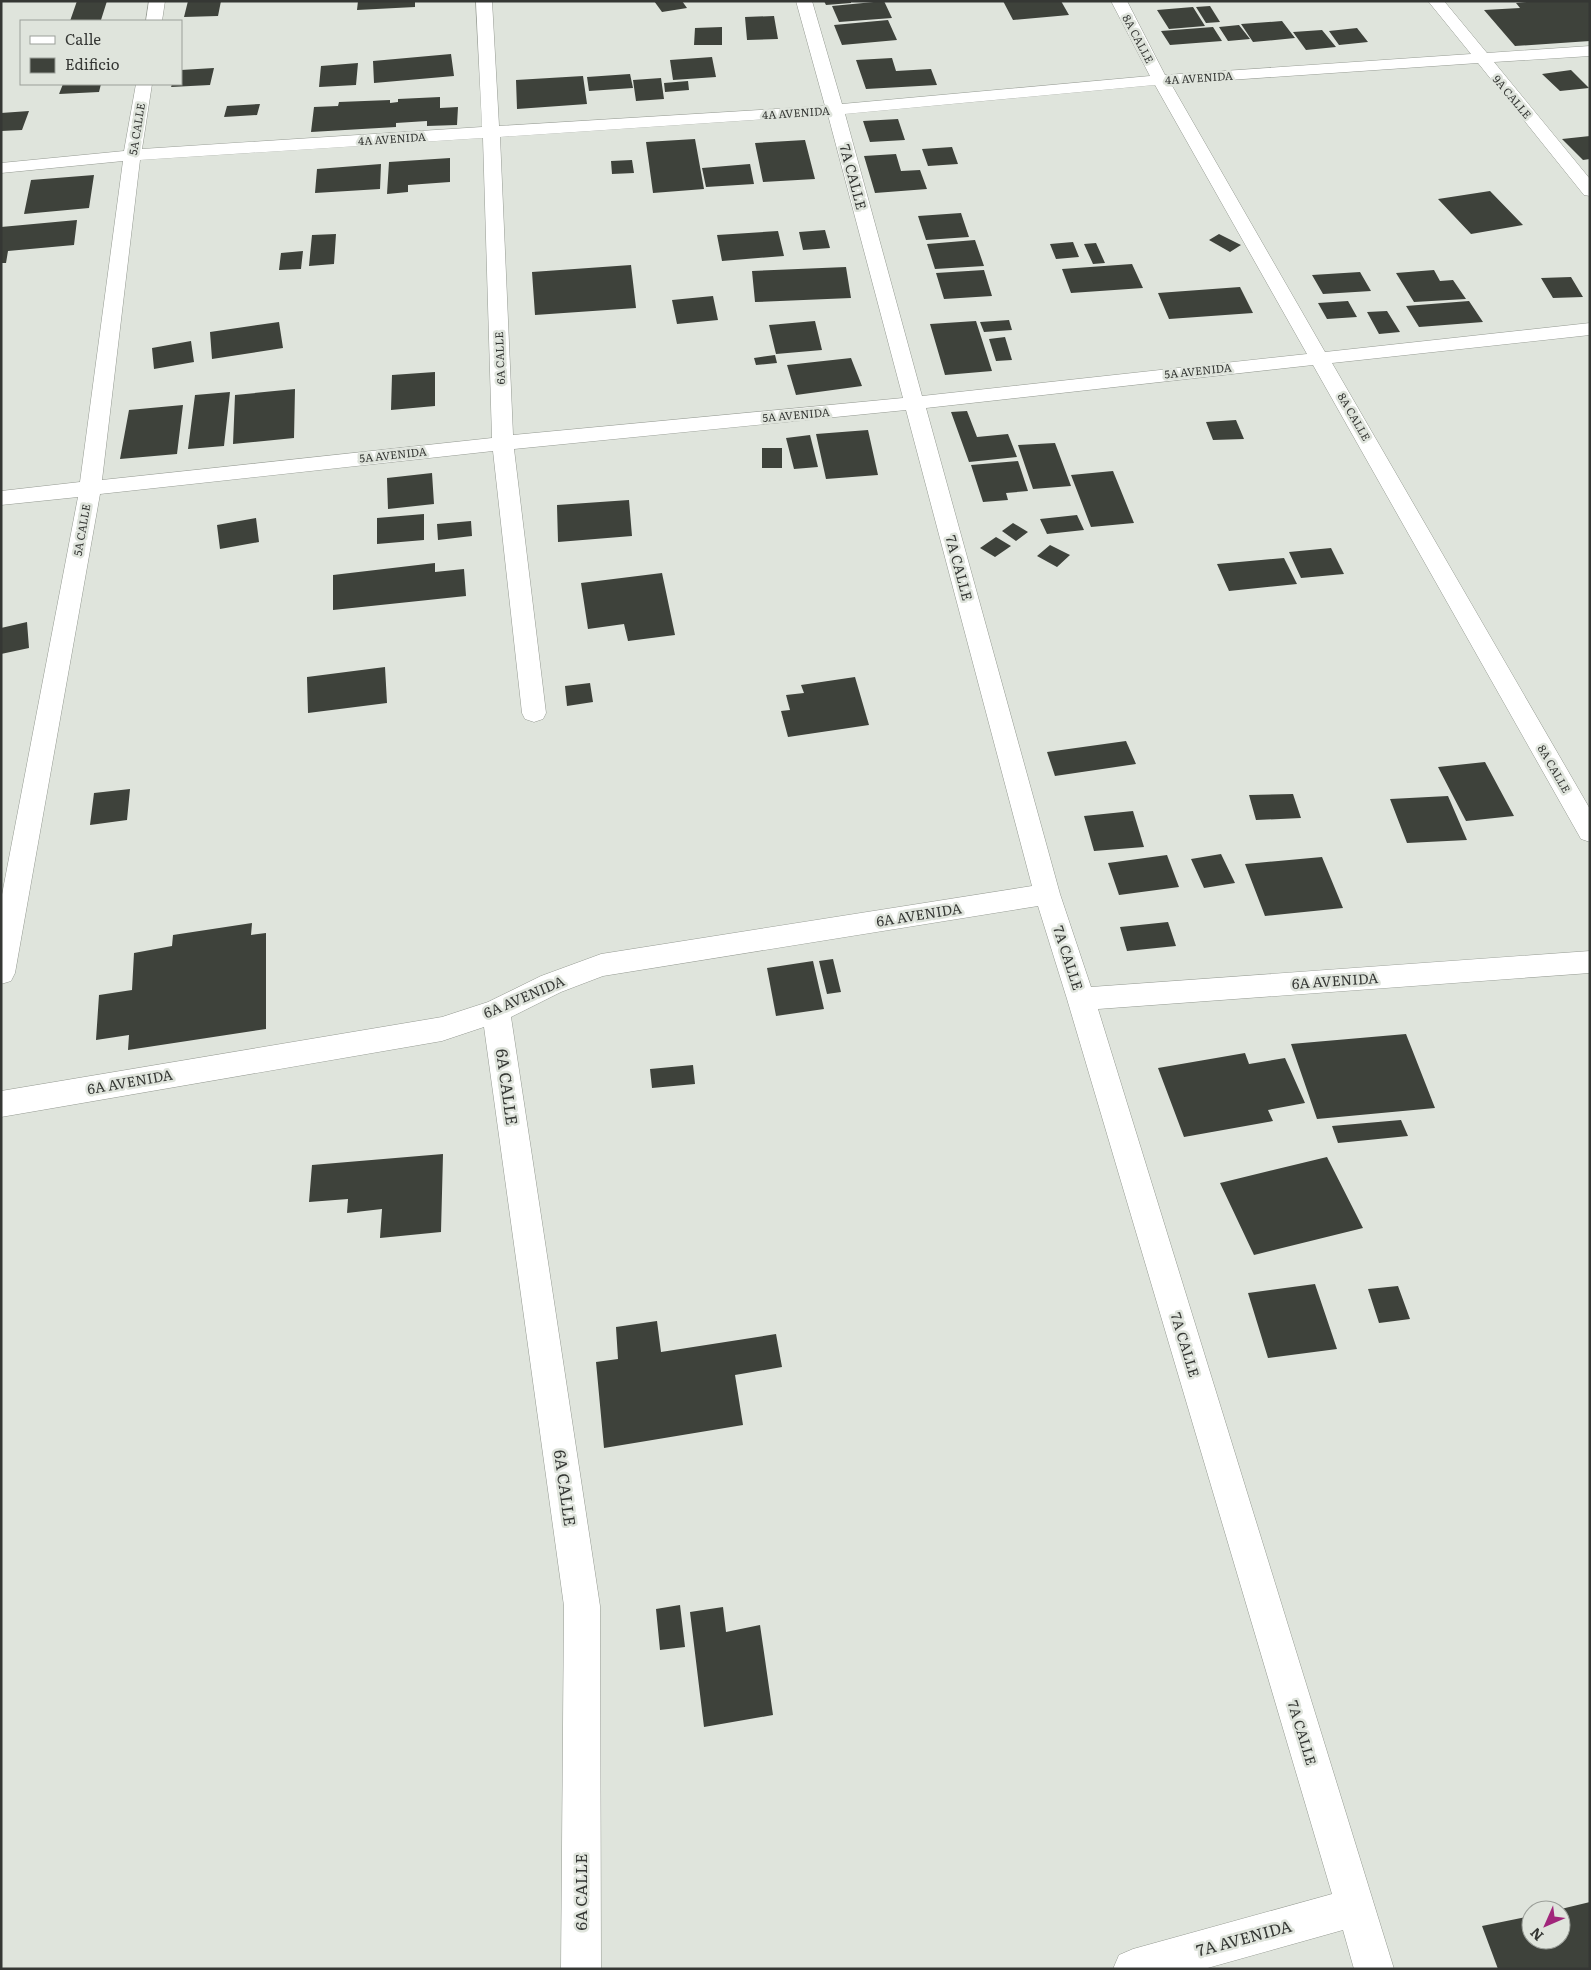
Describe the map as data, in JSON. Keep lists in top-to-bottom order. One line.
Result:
{"streets":{"street":["8A CALLE","4A AVENIDA","9A CALLE","5A CALLE","7A CALLE","6A CALLE","5A AVENIDA","6A AVENIDA","7A AVENIDA"]},"crossings":[["8A CALLE","4A AVENIDA"],["8A CALLE","5A AVENIDA"],["4A AVENIDA","9A CALLE"],["4A AVENIDA","5A CALLE"],["4A AVENIDA","7A CALLE"],["4A AVENIDA","6A CALLE"],["5A CALLE","5A AVENIDA"],["7A CALLE","5A AVENIDA"],["7A CALLE","6A AVENIDA"],["7A CALLE","7A AVENIDA"],["6A CALLE","5A AVENIDA"],["6A CALLE","6A AVENIDA"]],"legend":["Calle","Edificio"],"north":"bottom left"}
